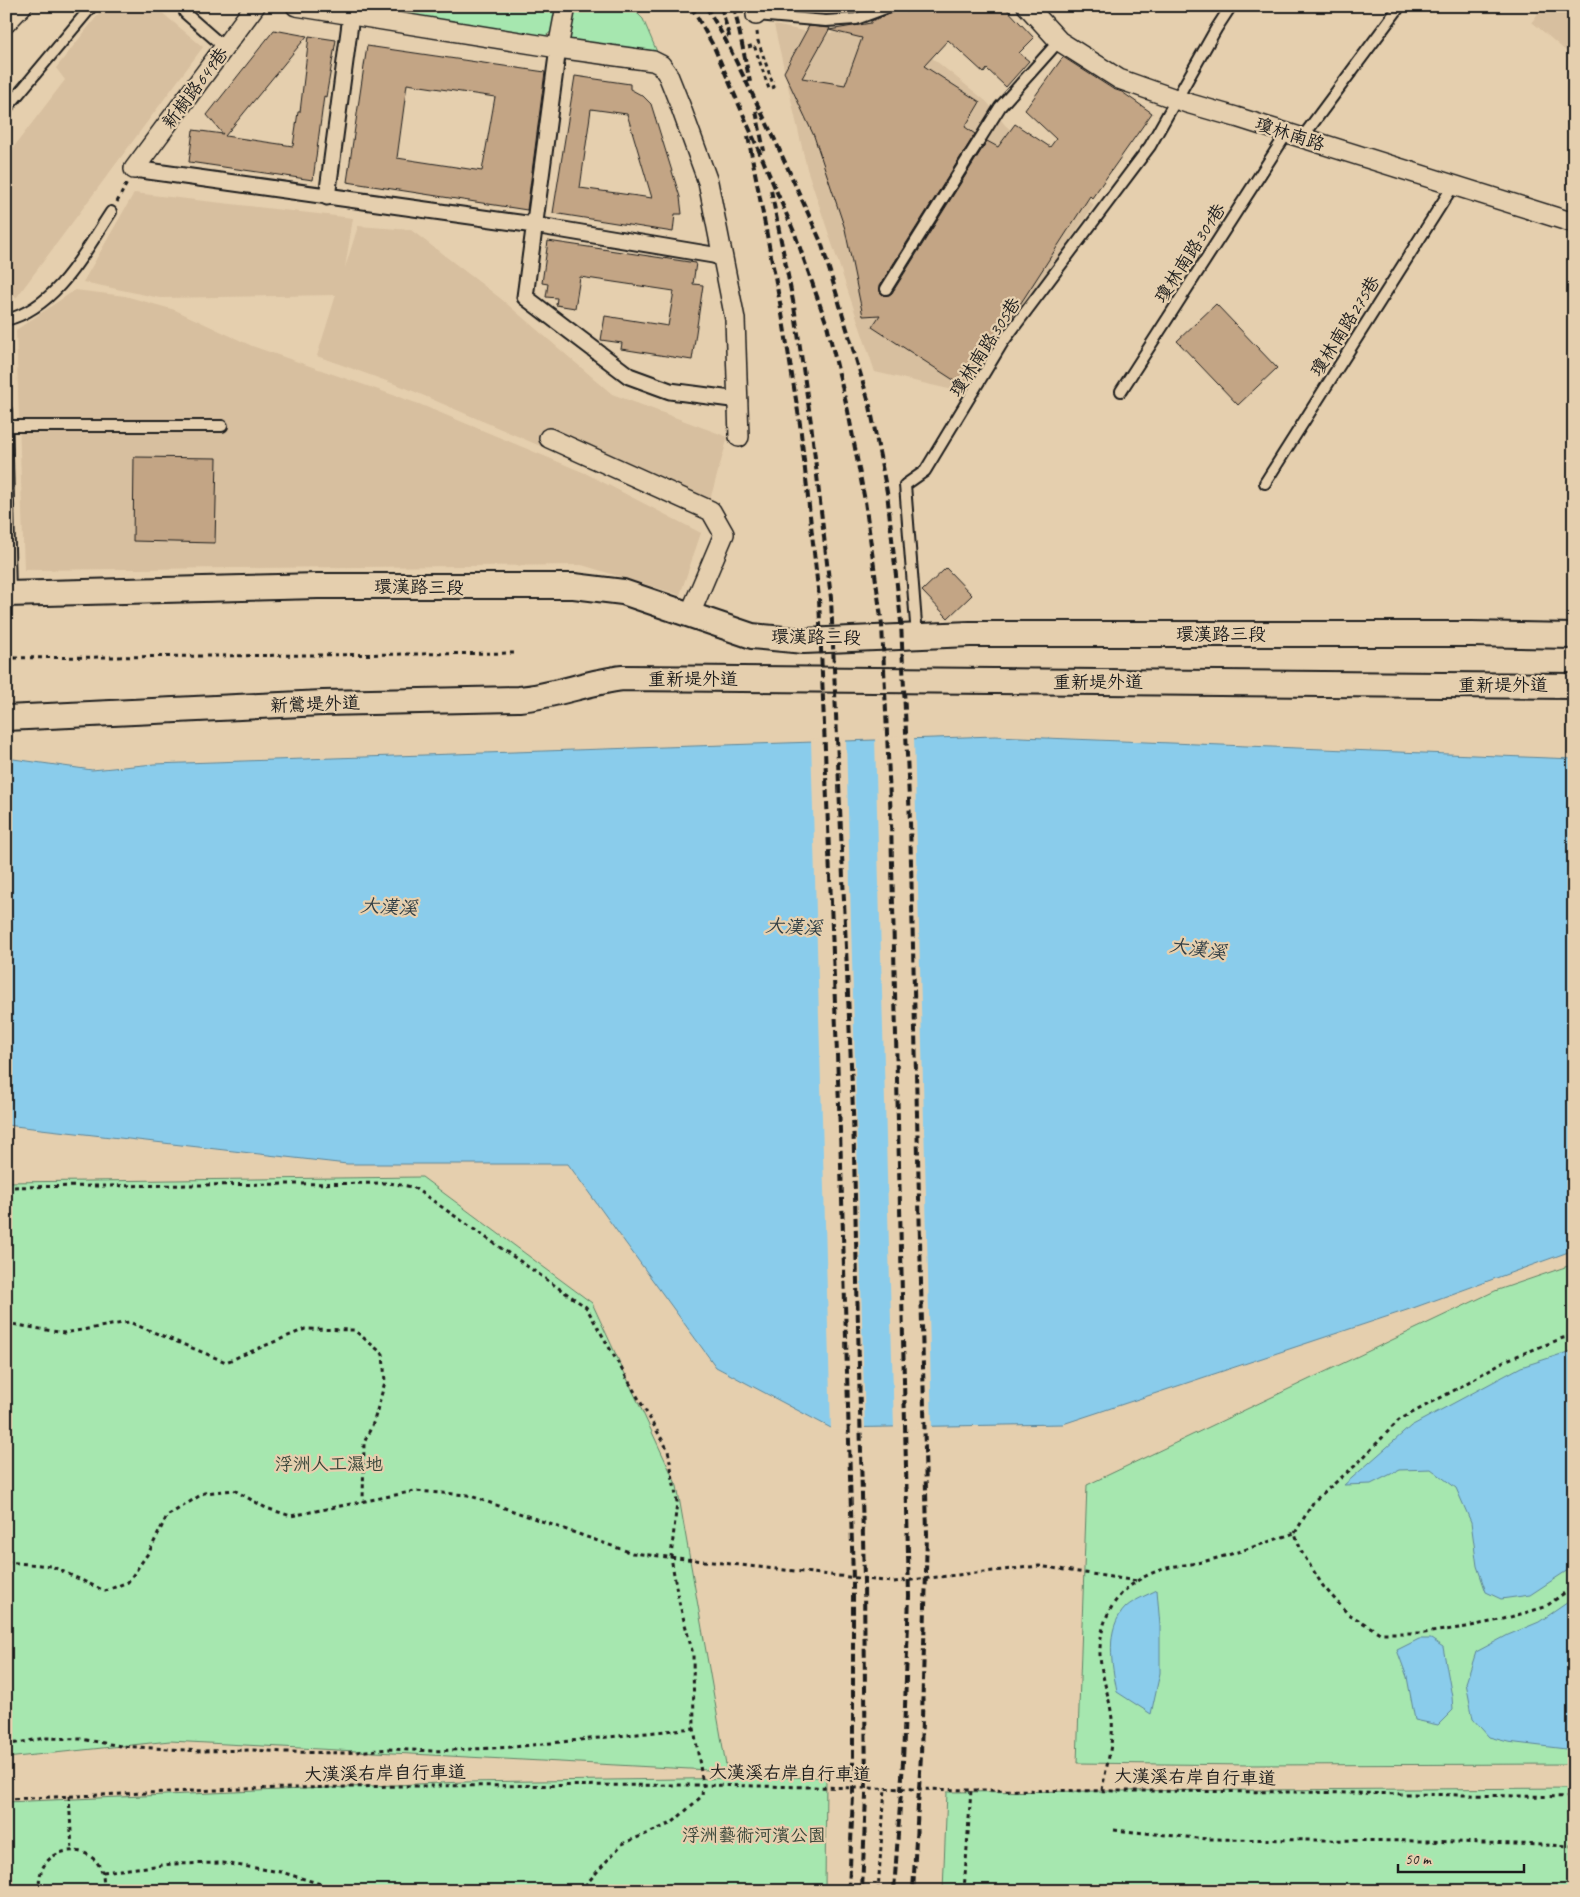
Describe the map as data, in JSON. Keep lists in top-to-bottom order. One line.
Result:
{"streets":{"street":["新樹路649巷","瓊林南路","環漢路三段","重新堤外道","新鶯堤外道"],"lane":["瓊林南路301巷","瓊林南路275巷","瓊林南路305巷"],"path":["大漢溪右岸自行車道"]},"crossings":[["瓊林南路","瓊林南路301巷"],["瓊林南路","瓊林南路275巷"],["瓊林南路","瓊林南路305巷"],["瓊林南路305巷","環漢路三段"],["重新堤外道","新鶯堤外道"]],"water":["大漢溪"],"parks":["浮洲人工濕地","浮洲藝術河濱公園"],"scale_bar":"50 m"}
